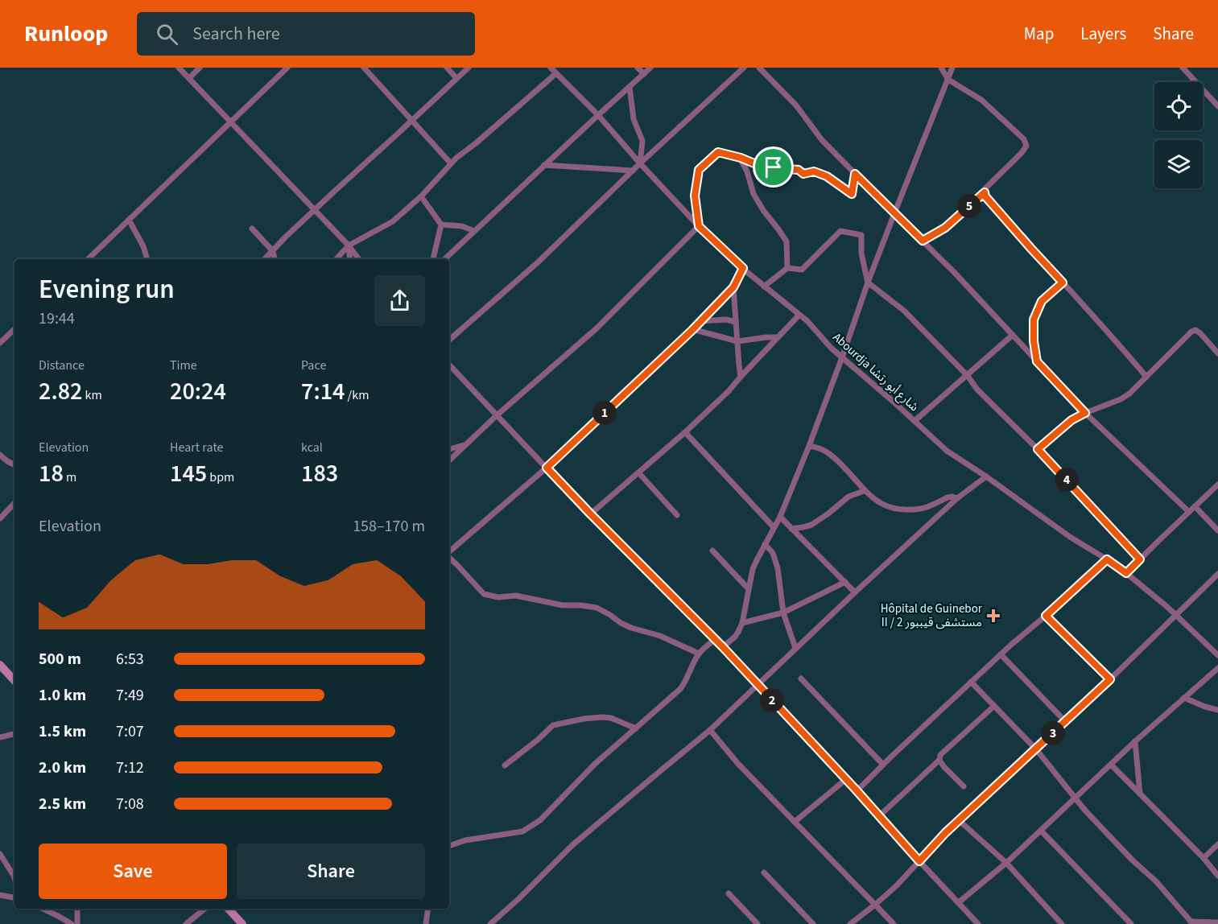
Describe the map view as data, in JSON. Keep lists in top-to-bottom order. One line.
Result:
{"streets":{"street":["Abourdja شارع أبو رتشا"]},"places":{"health":["Hôpital de Guinebor II / مستشفى قيببور 2"]},"page":{"header":"Runloop","search":"Search here","nav":["Map","Layers","Share"],"pins":["5","1","4","2","3"],"heading":["Evening run","19:44"],"stats":[["Distance","2.82 km"],["Time","20:24"],["Pace","7:14 /km"],["Elevation","18 m"],["Heart rate","145 bpm"],["kcal","183"]],"chart":["Elevation","158–170 m"],"list":[{"name":"500 m","note":"6:53"},{"name":"1.0 km","note":"7:49"},{"name":"1.5 km","note":"7:07"},{"name":"2.0 km","note":"7:12"},{"name":"2.5 km","note":"7:08"}],"buttons":["Save","Share"]}}
